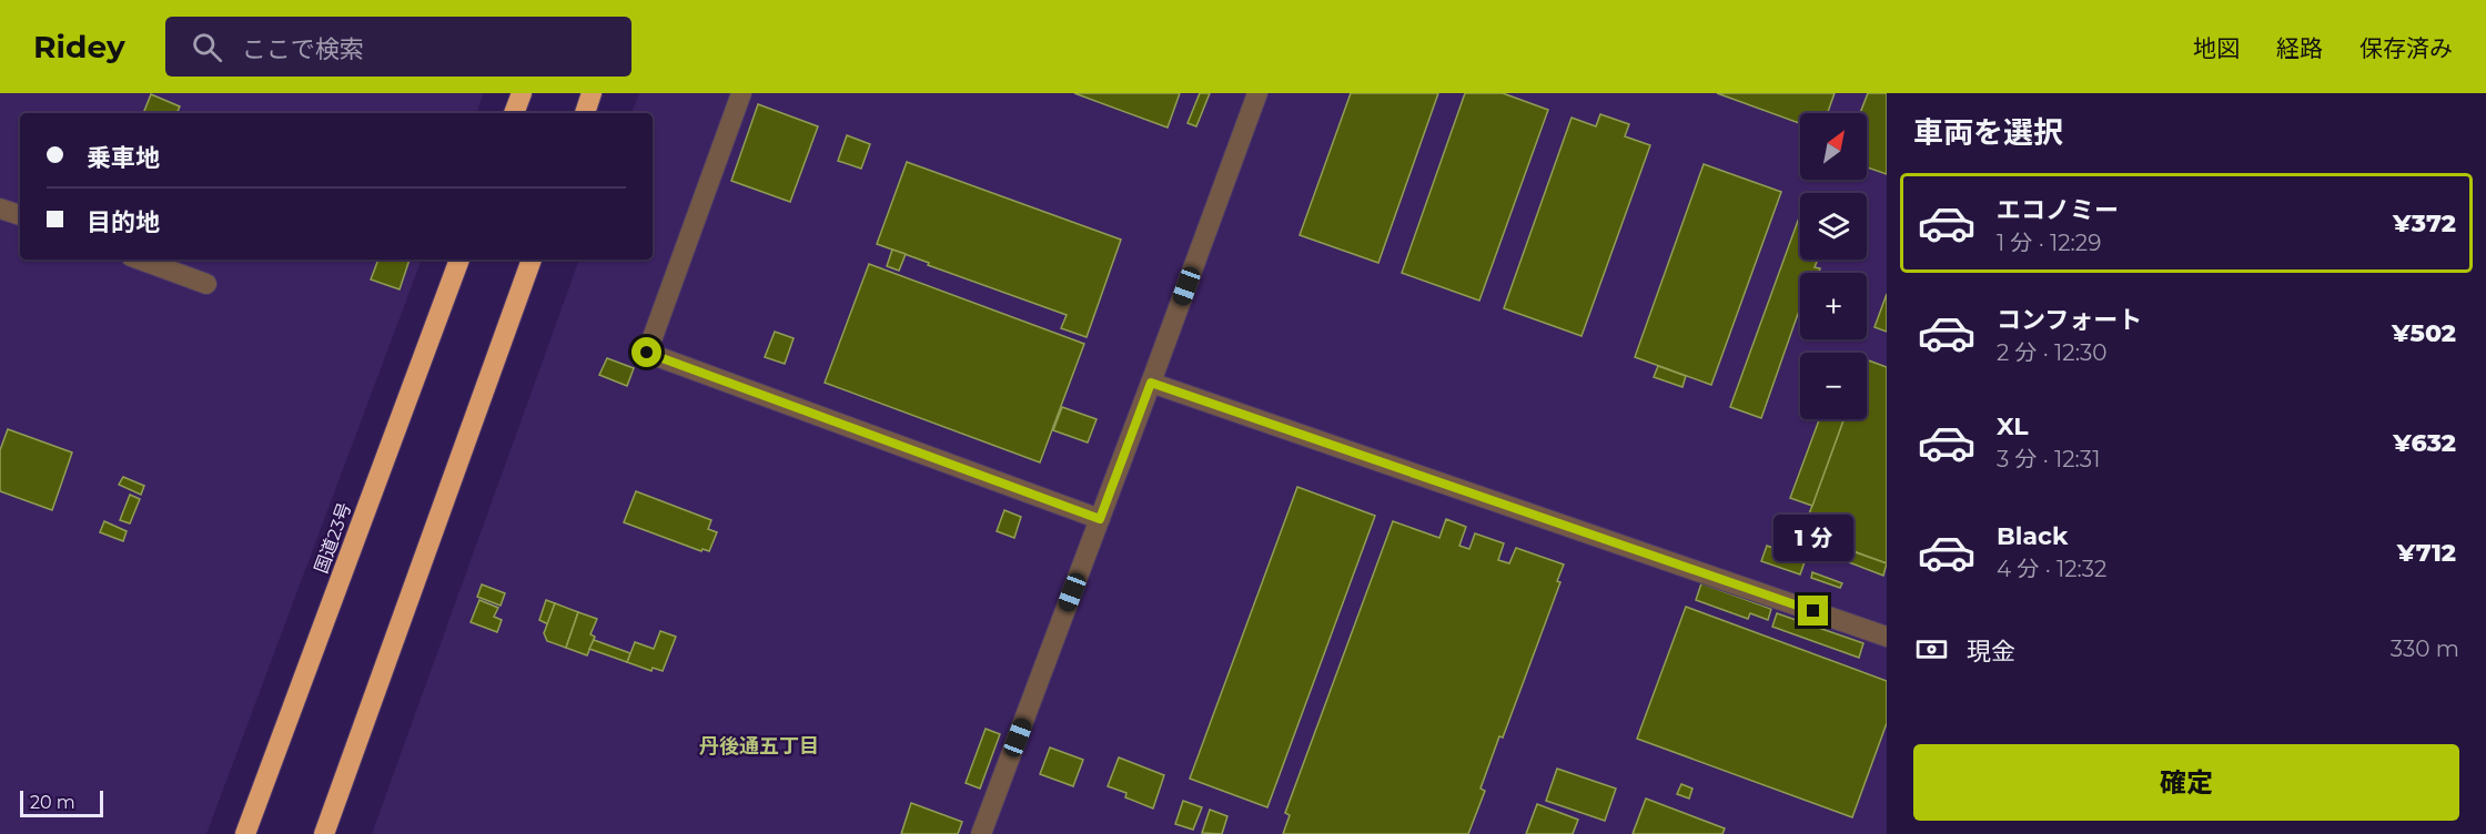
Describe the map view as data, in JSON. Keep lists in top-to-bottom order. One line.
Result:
{"streets":{"highway":["国道23号"]},"districts":["丹後通五丁目"],"scale_bar":"20 m","north":"top right","page":{"header":"Ridey","search":"ここで検索","nav":["地図","経路","保存済み"],"heading":"車両を選択","map_buttons":["+","−"],"banner":["乗車地","目的地"],"list":[{"name":"エコノミー","note":"1 分 · 12:29","value":"¥372"},{"name":"コンフォート","note":"2 分 · 12:30","value":"¥502"},{"name":"XL","note":"3 分 · 12:31","value":"¥632"},{"name":"Black","note":"4 分 · 12:32","value":"¥712"}],"bubble":"1 分","pay":["現金","330 m"],"buttons":"確定","scale":"20 m"}}
